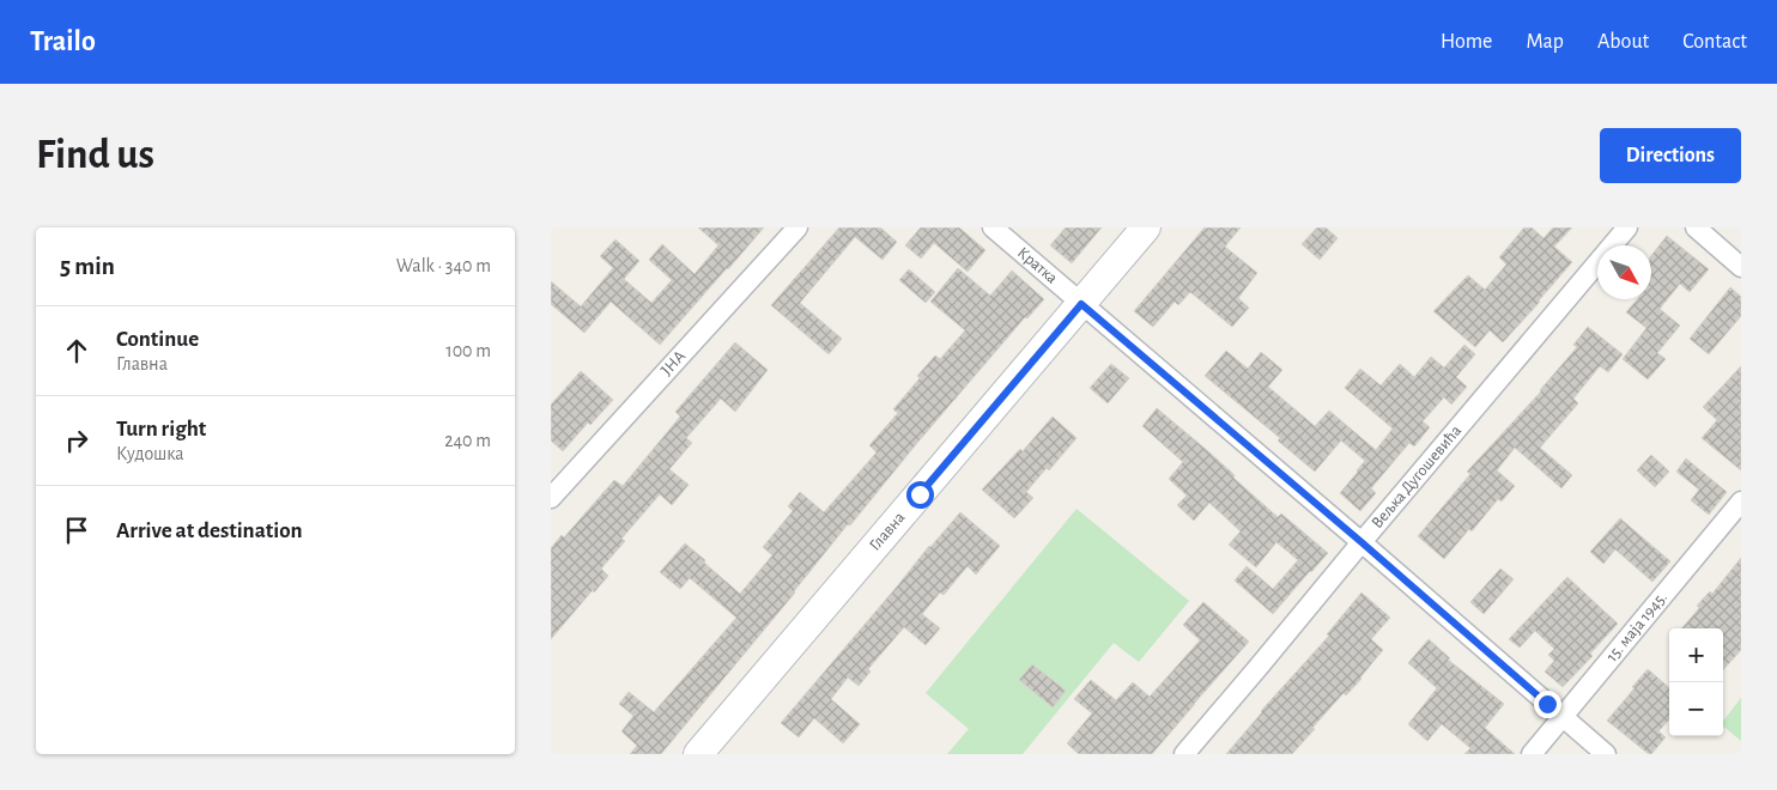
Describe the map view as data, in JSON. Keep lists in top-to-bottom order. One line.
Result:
{"streets":{"main road":["Главна"],"street":["Кратка","ЈНА","Вељка Дугошевића","15. маја 1945."]},"crossings":[["Кратка","Вељка Дугошевића"],["Кратка","Главна"],["Кратка","15. маја 1945."]],"north":"bottom right","page":{"header":"Trailo","nav":["Home","Map","About","Contact"],"buttons":"Directions","title":"Find us","heading":["5 min","Walk · 340 m"],"list":[["Continue","Главна","100 m"],["Turn right","Кудошка","240 m"],"Arrive at destination"],"map_buttons":["+","−"]}}
